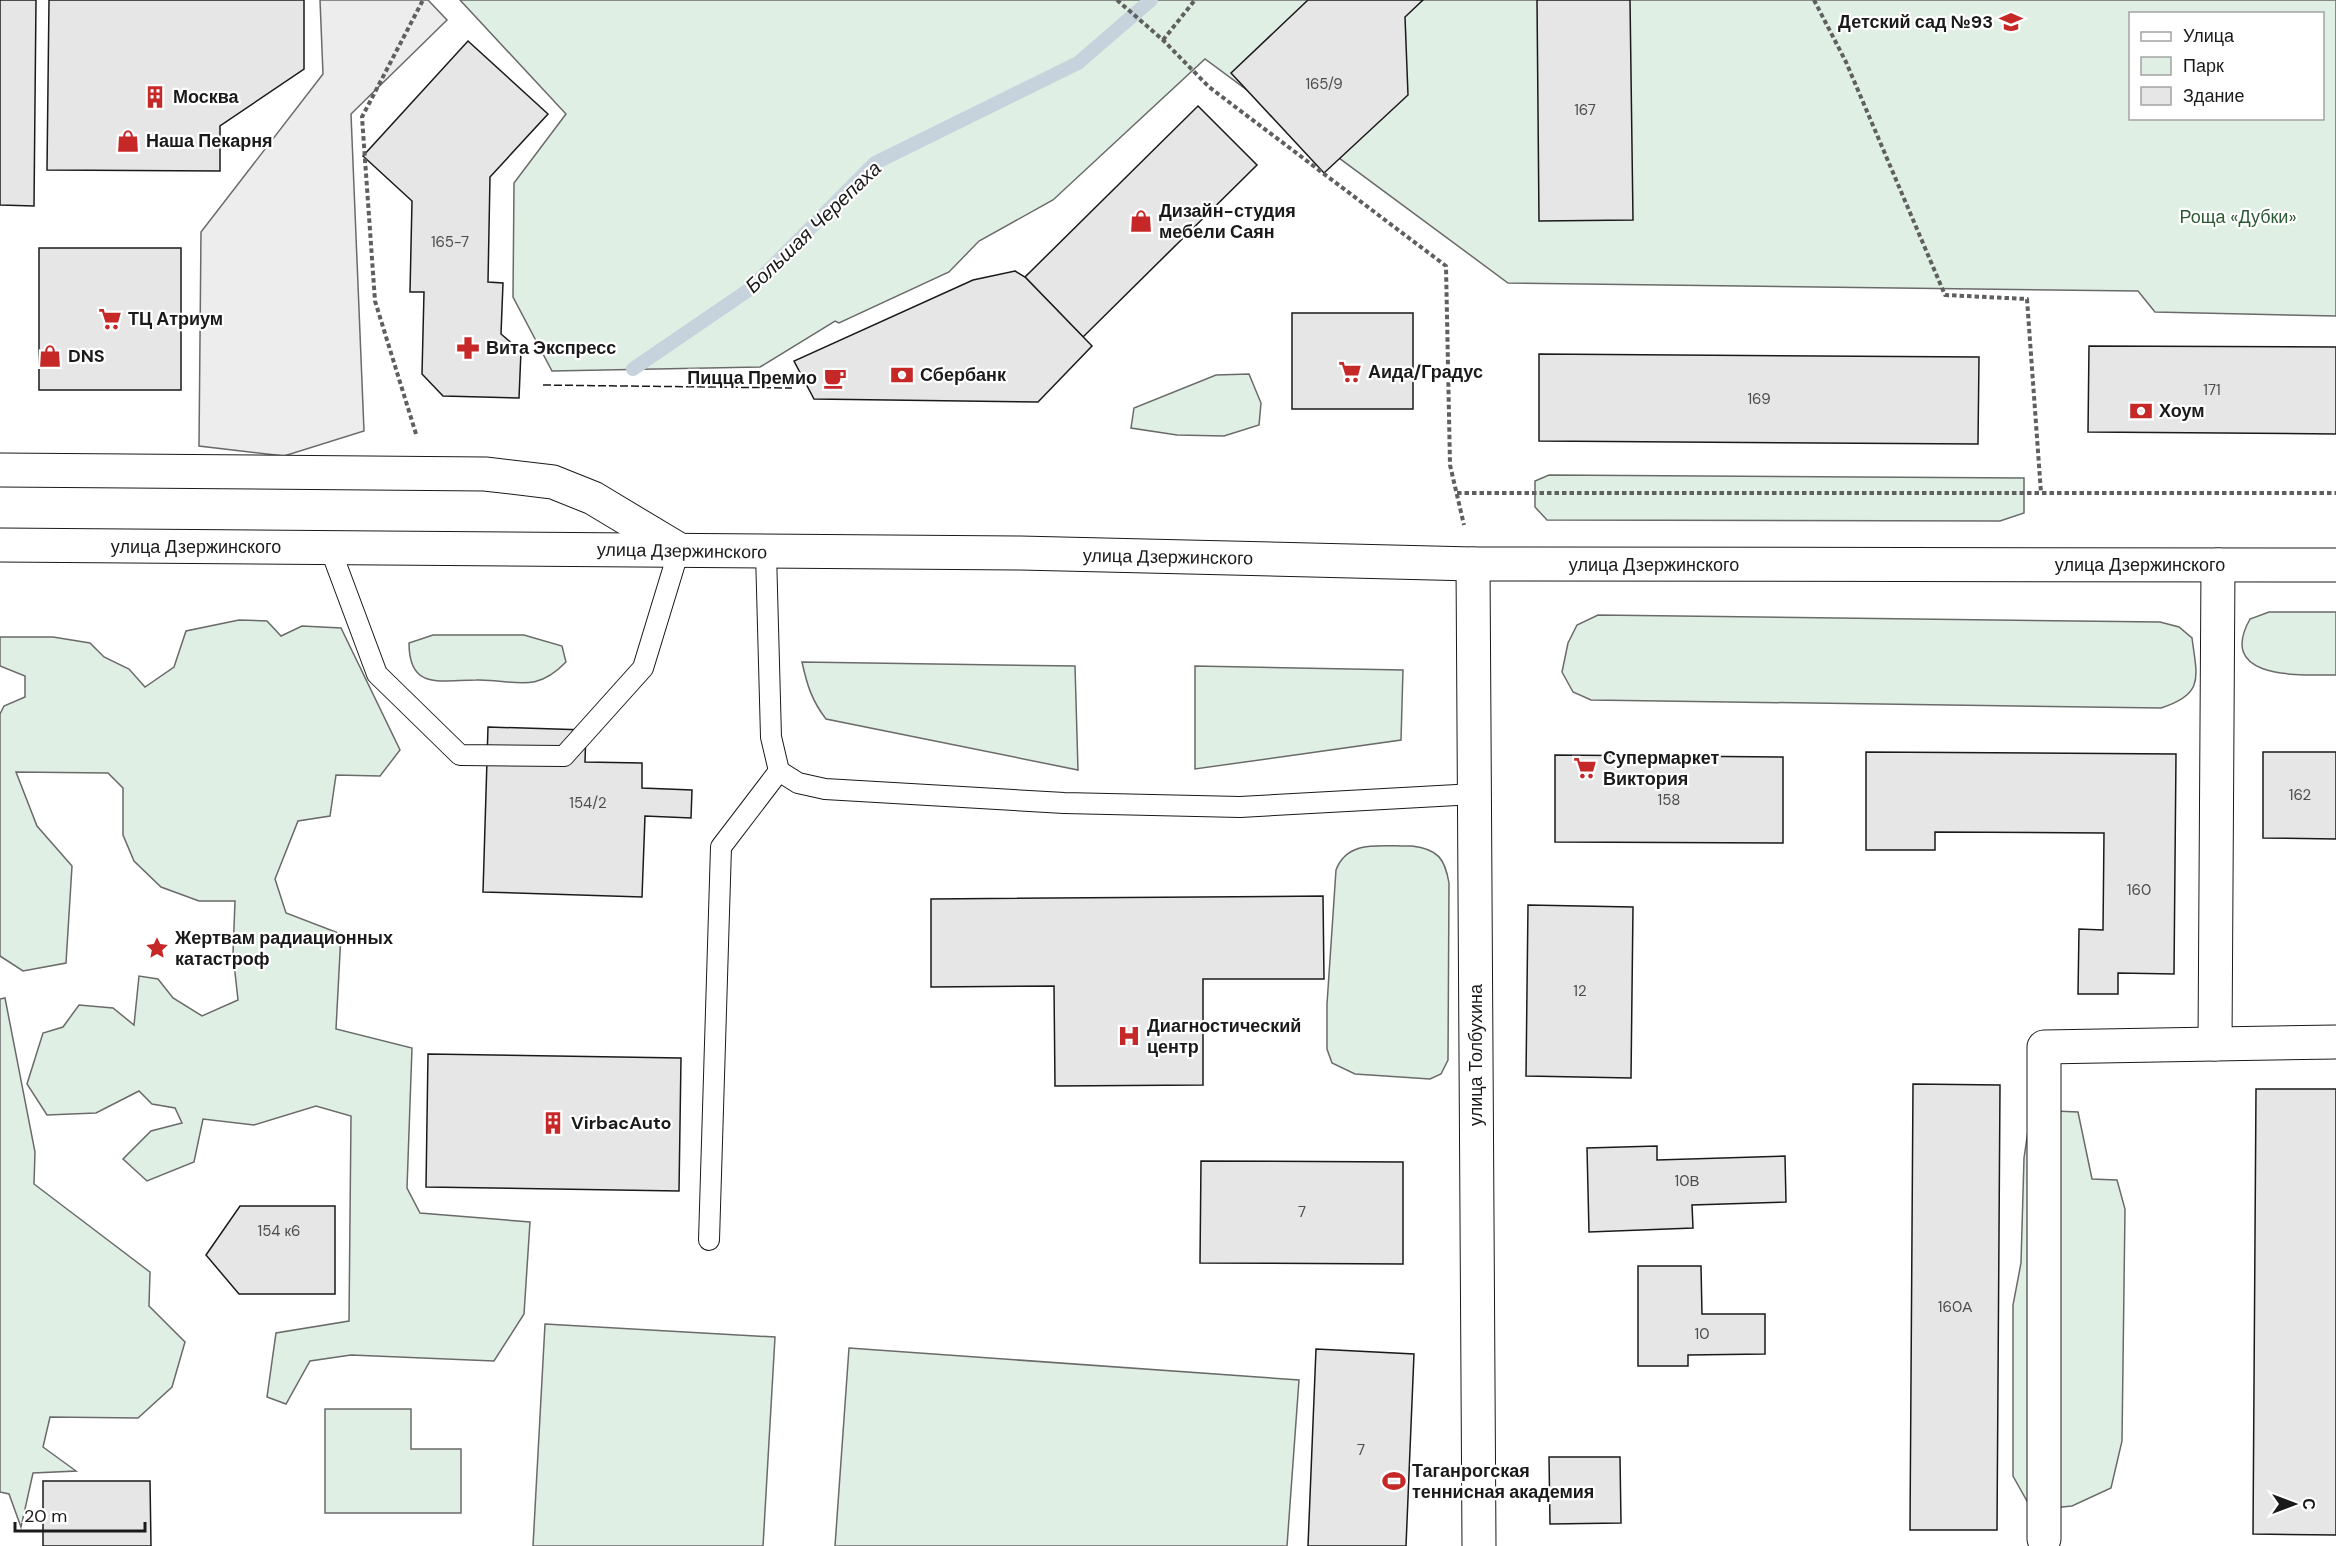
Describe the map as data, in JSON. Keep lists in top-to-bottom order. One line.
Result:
{"streets":{"street":["улица Дзержинского","улица Толбухина"]},"crossings":[["улица Дзержинского","улица Толбухина"]],"water":["Большая Черепаха"],"parks":["Роща «Дубки»"],"places":{"school or university":["Детский сад №93"],"building":["Москва","VirbacAuto"],"shop":["Наша Пекарня","Дизайн-студия мебели Саян","DNS"],"supermarket":["ТЦ Атриум","Аида/Градус","Супермаркет Виктория"],"pharmacy":["Вита Экспресс"],"bank":["Сбербанк","Хоум"],"cafe":["Пицца Премио"],"place":["Жертвам радиационных катастроф"],"hospital":["Диагностический центр"],"sports":["Таганрогская теннисная академия"]},"house_numbers":["165/9","167","165-7","171","169","162","158","154/2","160","12","10В","7","154 к6","160А","10","7"],"legend":["Улица","Парк","Здание"],"scale_bar":"20 m","north":"right"}
